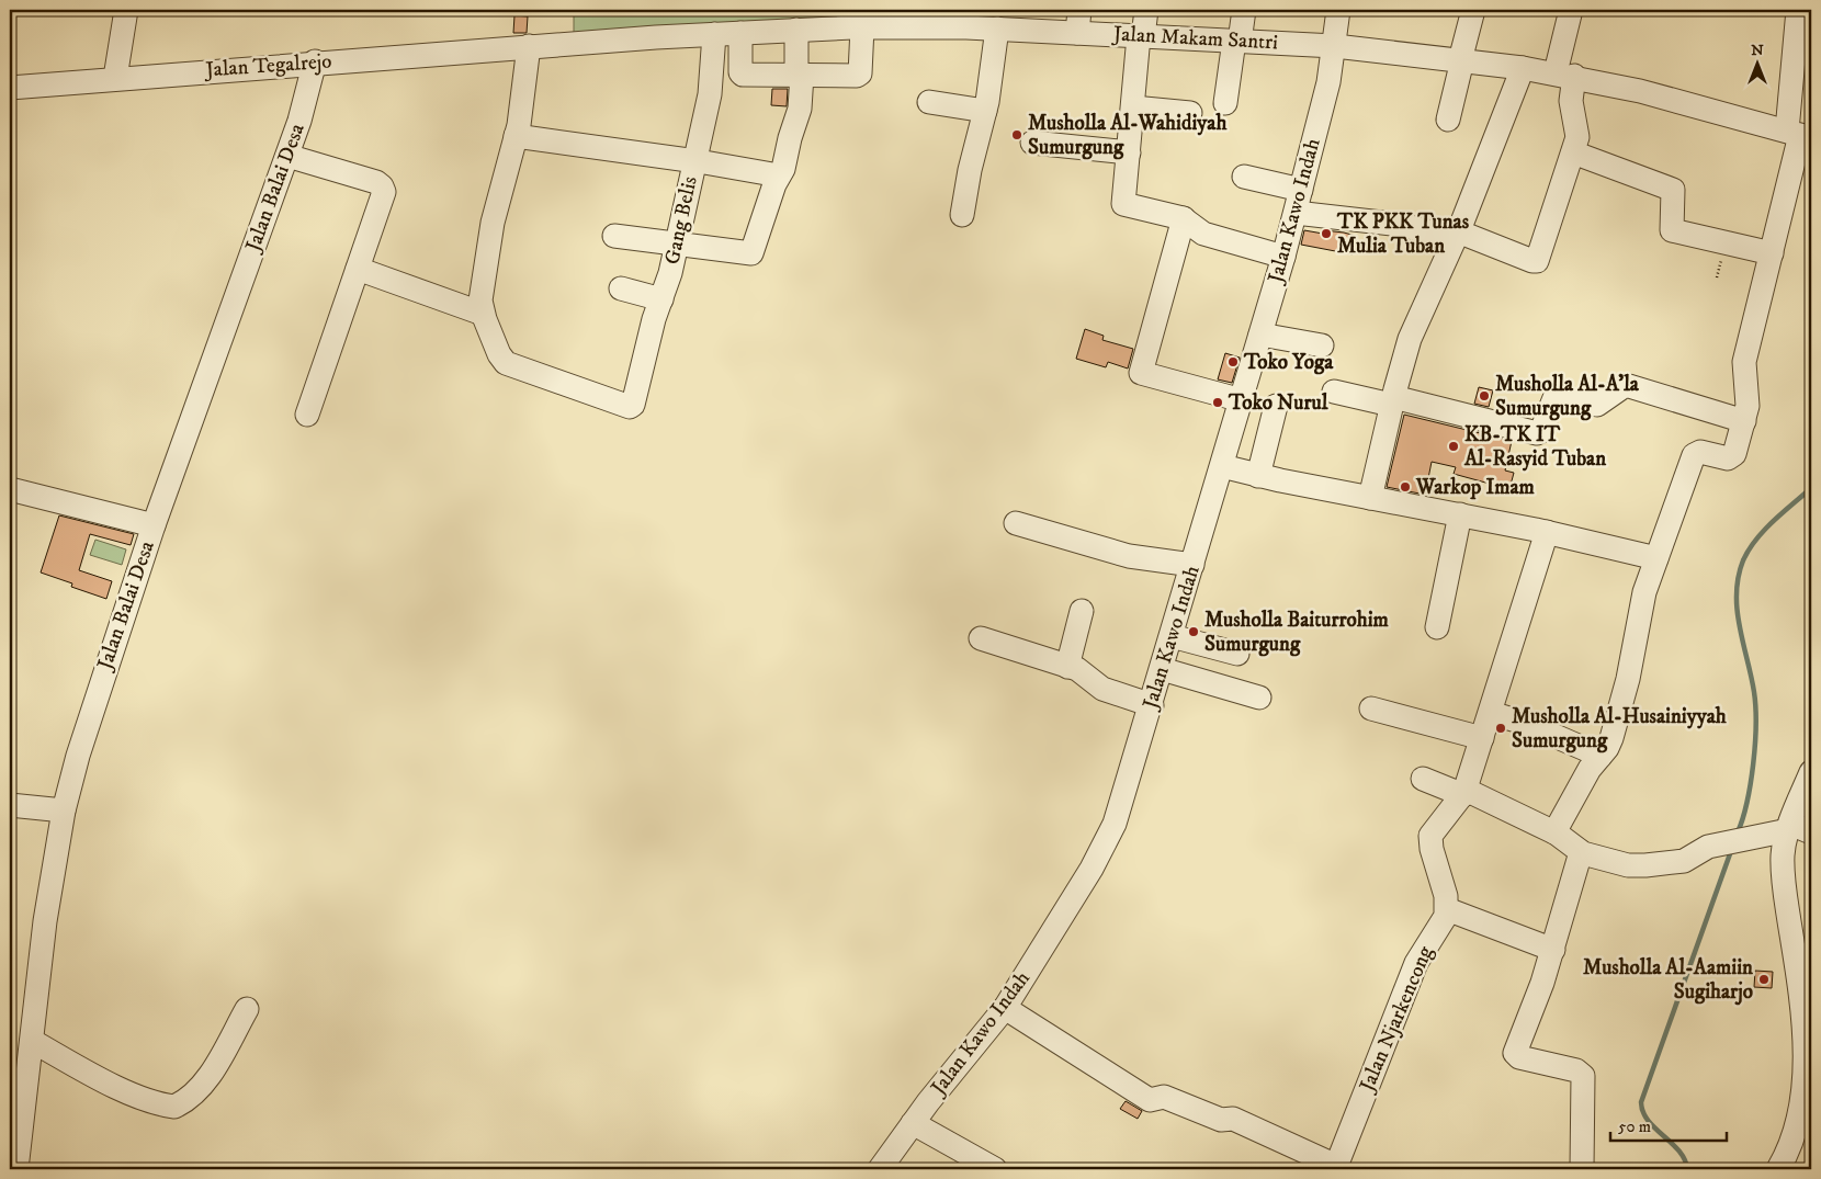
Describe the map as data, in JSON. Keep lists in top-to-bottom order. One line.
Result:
{"streets":{"street":["Jalan Makam Santri","Jalan Tegalrejo","Jalan Balai Desa","Jalan Kawo Indah","Gang Belis","Jalan Njarkencong"]},"crossings":[["Jalan Makam Santri","Jalan Tegalrejo"],["Jalan Makam Santri","Jalan Kawo Indah"],["Jalan Makam Santri","Gang Belis"],["Jalan Tegalrejo","Jalan Balai Desa"]],"places":["Musholla Al-Wahidiyah Sumurgung","TK PKK Tunas Mulia Tuban","Toko Yoga","Musholla Al-A'la Sumurgung","Toko Nurul","KB-TK IT Al-Rasyid Tuban","Warkop Imam","Musholla Baiturrohim Sumurgung","Musholla Al-Husainiyyah Sumurgung","Musholla Al-Aamiin Sugiharjo"],"scale_bar":"50 m","north":"top"}
